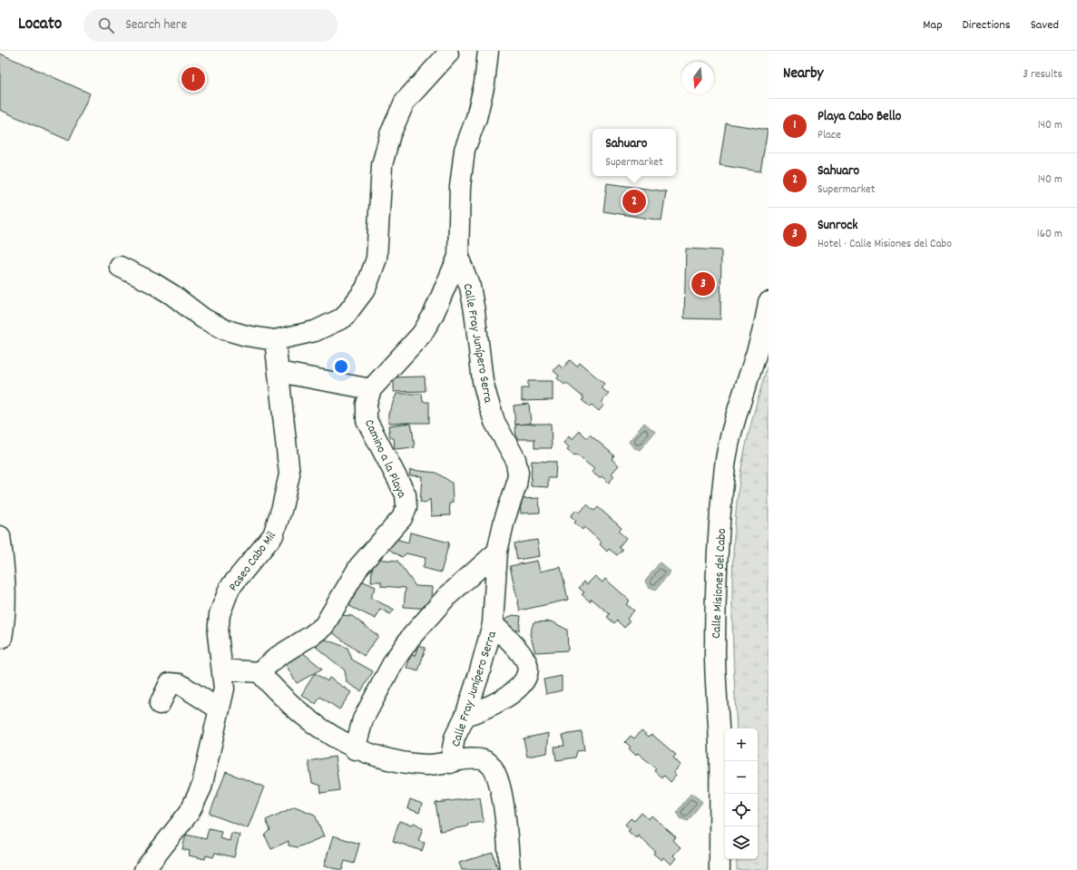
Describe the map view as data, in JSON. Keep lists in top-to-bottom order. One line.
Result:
{"streets":{"street":["Calle Fray Junípero Serra","Camino a la Playa","Paseo Cabo Mil","Calle Misiones del Cabo"]},"crossings":[["Calle Fray Junípero Serra","Camino a la Playa"]],"north":"bottom","page":{"header":"Locato","search":"Search here","nav":["Map","Directions","Saved"],"heading":["Nearby","3 results"],"pins":["1","2","3"],"list":[{"mark":"1","name":"Playa Cabo Bello","note":"Place","value":"140 m"},{"mark":"2","name":"Sahuaro","note":"Supermarket","value":"140 m"},{"mark":"3","name":"Sunrock","note":"Hotel · Calle Misiones del Cabo","value":"160 m"}],"popup":["Sahuaro","Supermarket"],"map_buttons":["+","−"]}}
